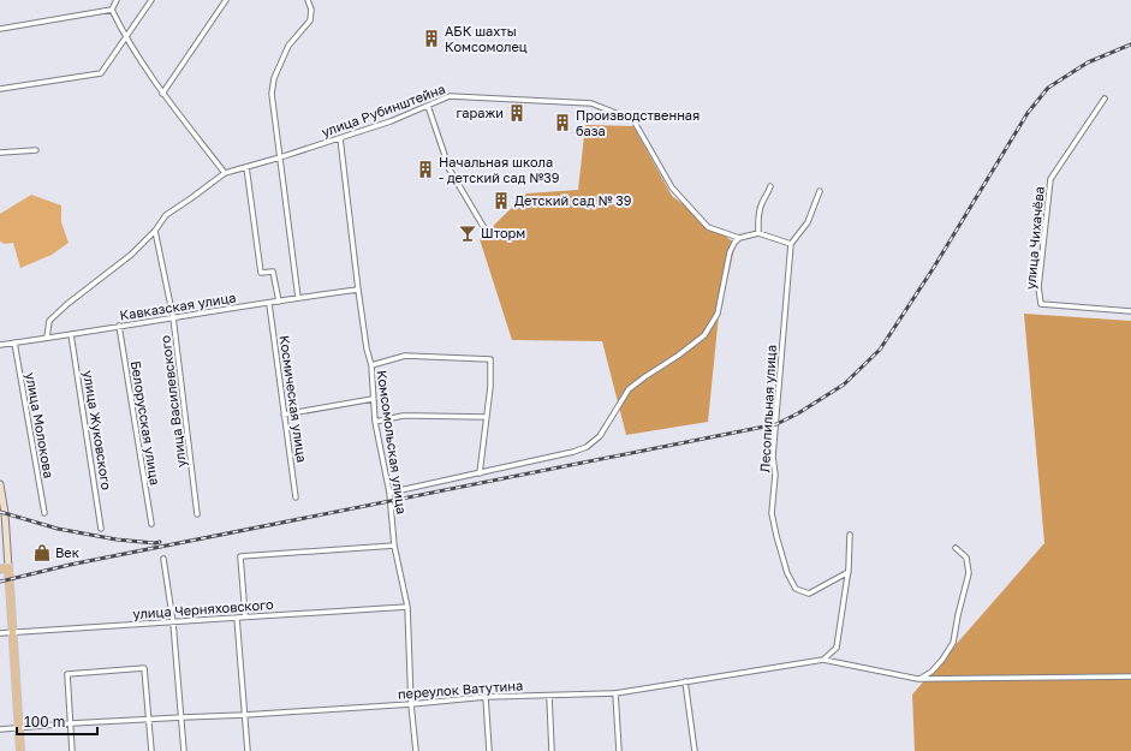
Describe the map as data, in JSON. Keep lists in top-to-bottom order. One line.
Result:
{"streets":{"street":["улица Рубинштейна","улица Чихачёва","Кавказская улица","Космическая улица","улица Василевского","Лесопильная улица","Белорусская улица","улица Молокова","улица Жуковского","Комсомольская улица","улица Черняховского","переулок Ватутина"]},"crossings":[["улица Рубинштейна","Кавказская улица"],["улица Рубинштейна","улица Василевского"],["улица Рубинштейна","Комсомольская улица"],["Кавказская улица","Космическая улица"],["Кавказская улица","улица Василевского"],["Кавказская улица","Белорусская улица"],["Кавказская улица","улица Молокова"],["Кавказская улица","улица Жуковского"],["Кавказская улица","Комсомольская улица"],["Комсомольская улица","улица Черняховского"],["Комсомольская улица","переулок Ватутина"]],"places":{"building":["АБК шахты Комсомолец","гаражи","Производственная база","Начальная школа - детский сад №39","Детский сад № 39"],"bar":["Шторм"],"shop":["Век"]},"scale_bar":"100 m"}
